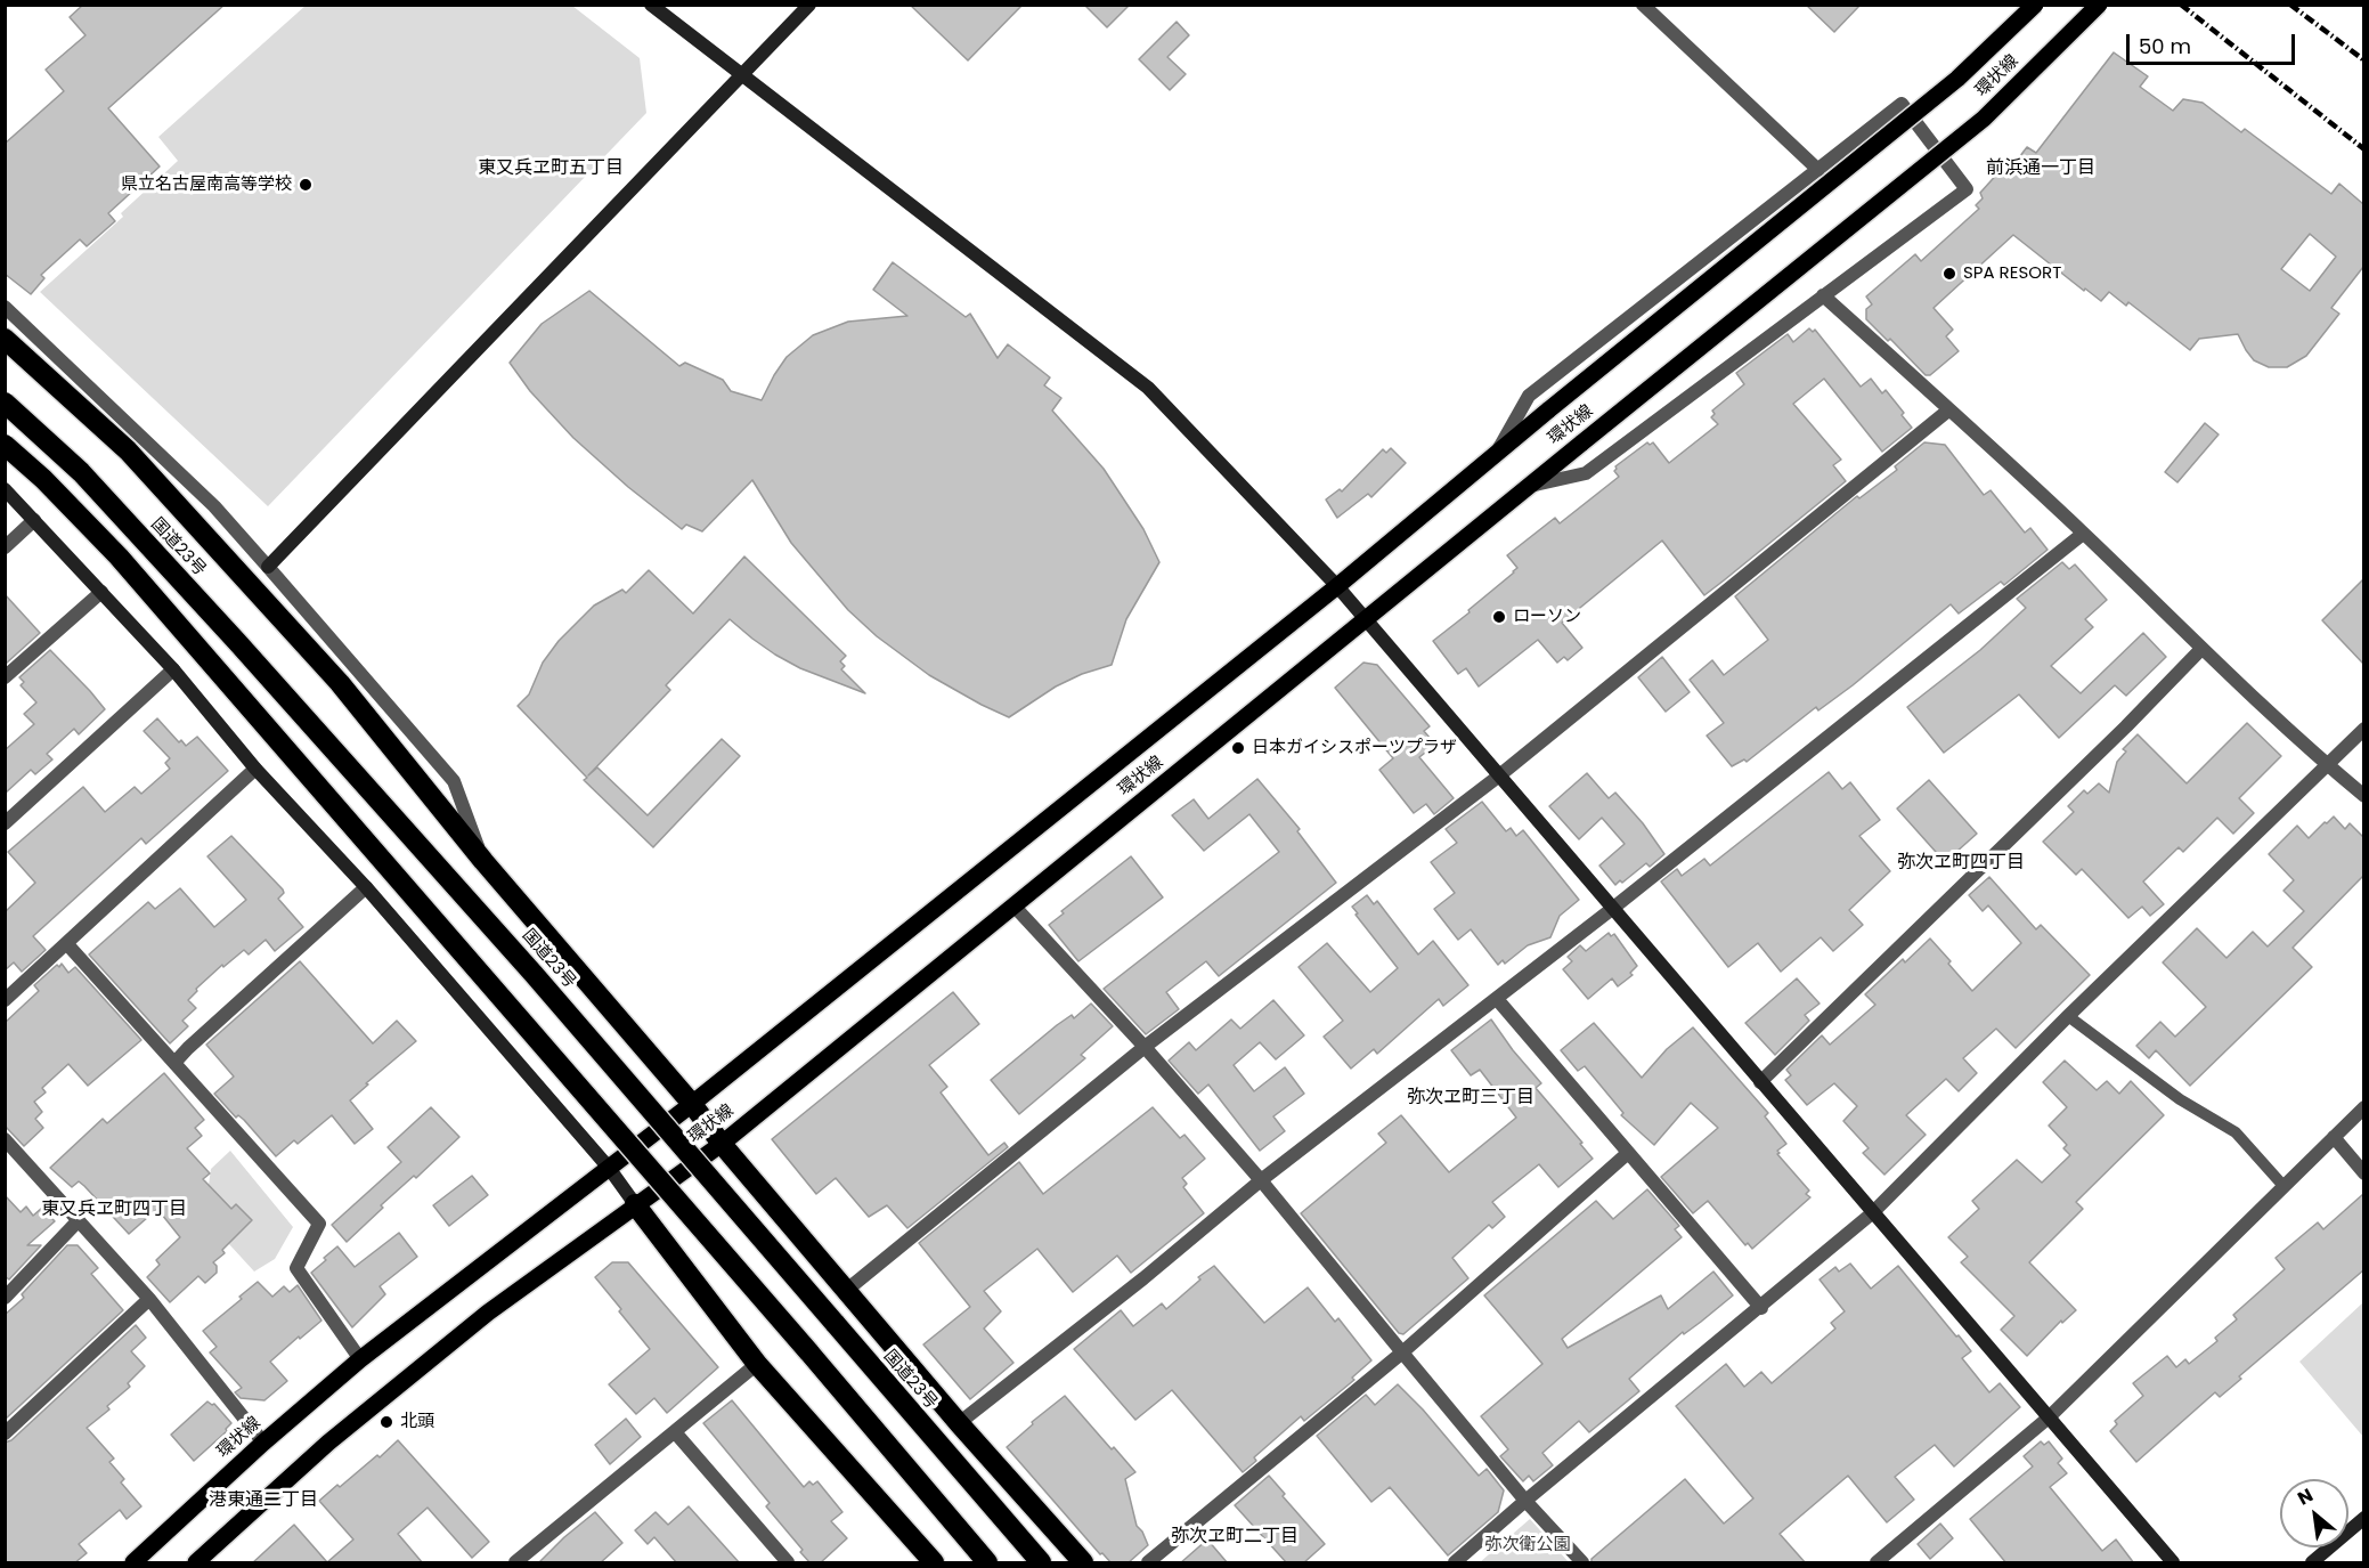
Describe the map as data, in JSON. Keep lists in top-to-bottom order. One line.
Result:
{"streets":{"highway":["国道23号"],"main road":["環状線"]},"districts":["東又兵ヱ町五丁目","前浜通一丁目","弥次ヱ町四丁目","弥次ヱ町三丁目","東又兵ヱ町四丁目","港東通二丁目","弥次ヱ町二丁目"],"parks":["弥次衛公園"],"places":["県立名古屋南高等学校","SPA RESORT","ローソン","日本ガイシスポーツプラザ","北頭"],"scale_bar":"50 m","north":"top left"}
